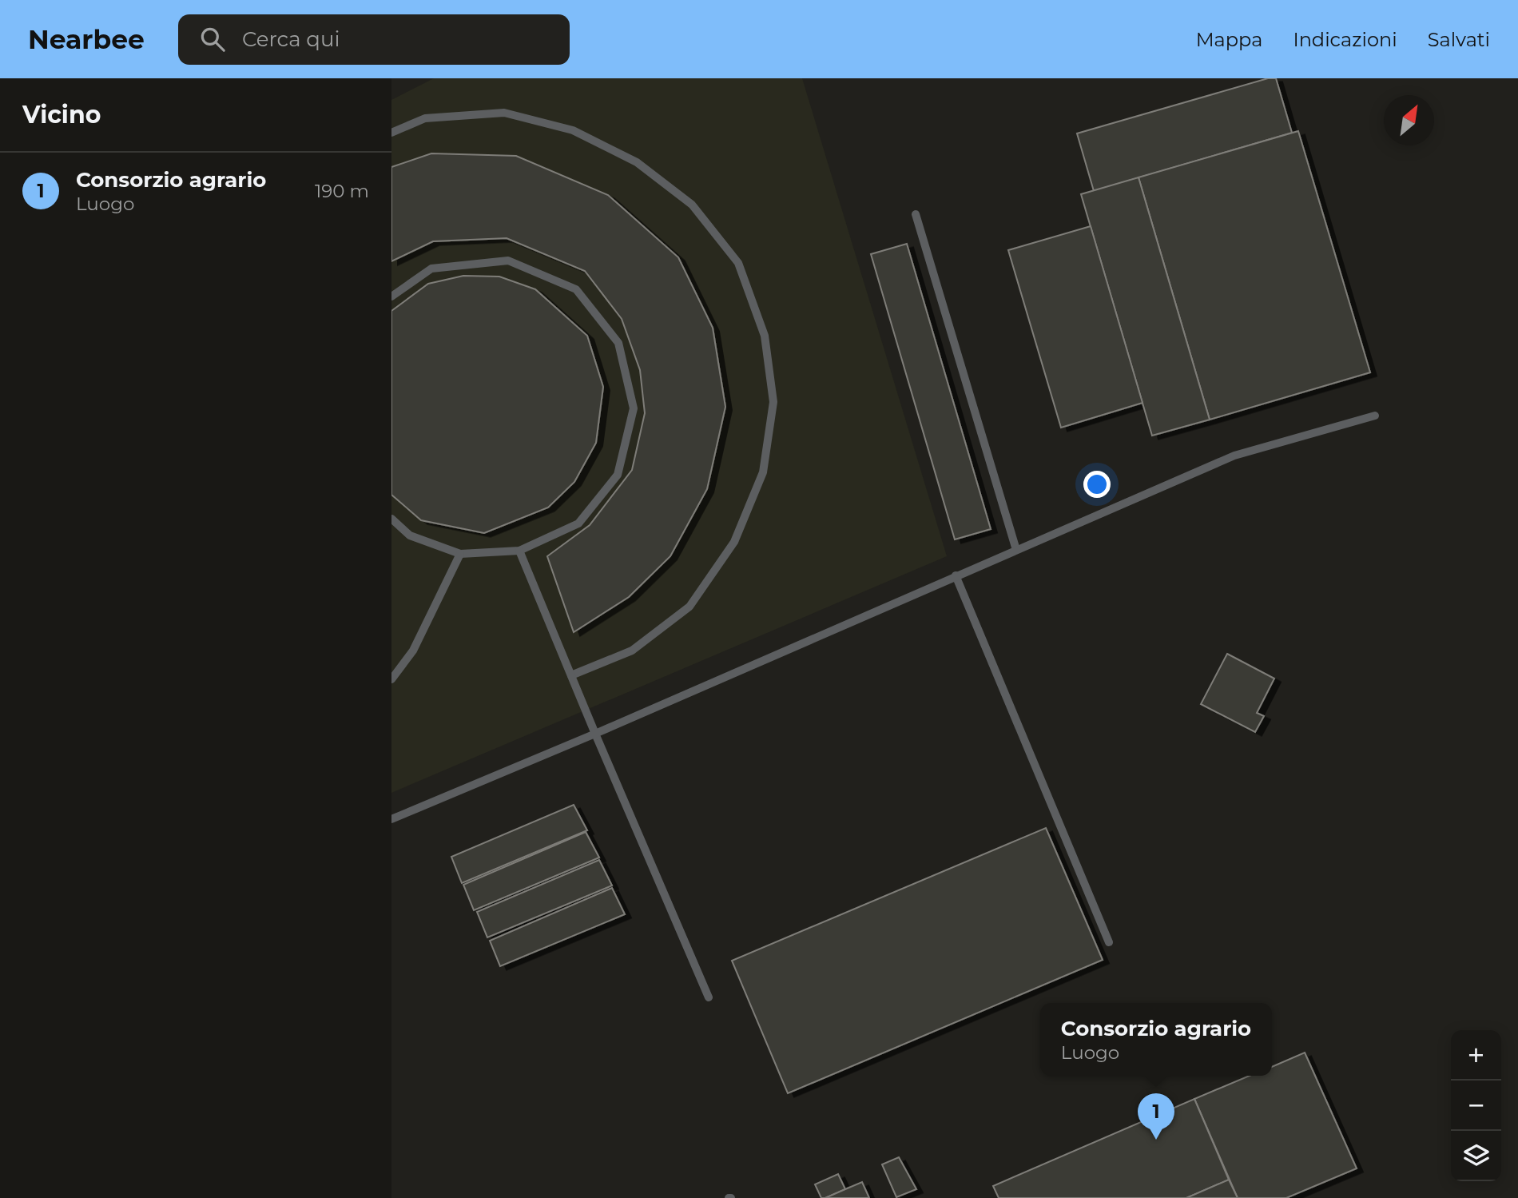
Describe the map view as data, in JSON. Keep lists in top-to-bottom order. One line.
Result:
{"north":"top right","page":{"header":"Nearbee","search":"Cerca qui","nav":["Mappa","Indicazioni","Salvati"],"heading":"Vicino","list":[{"mark":"1","name":"Consorzio agrario","note":"Luogo","value":"190 m"}],"popup":["Consorzio agrario","Luogo"],"map_buttons":["+","−"],"pins":"1"}}
